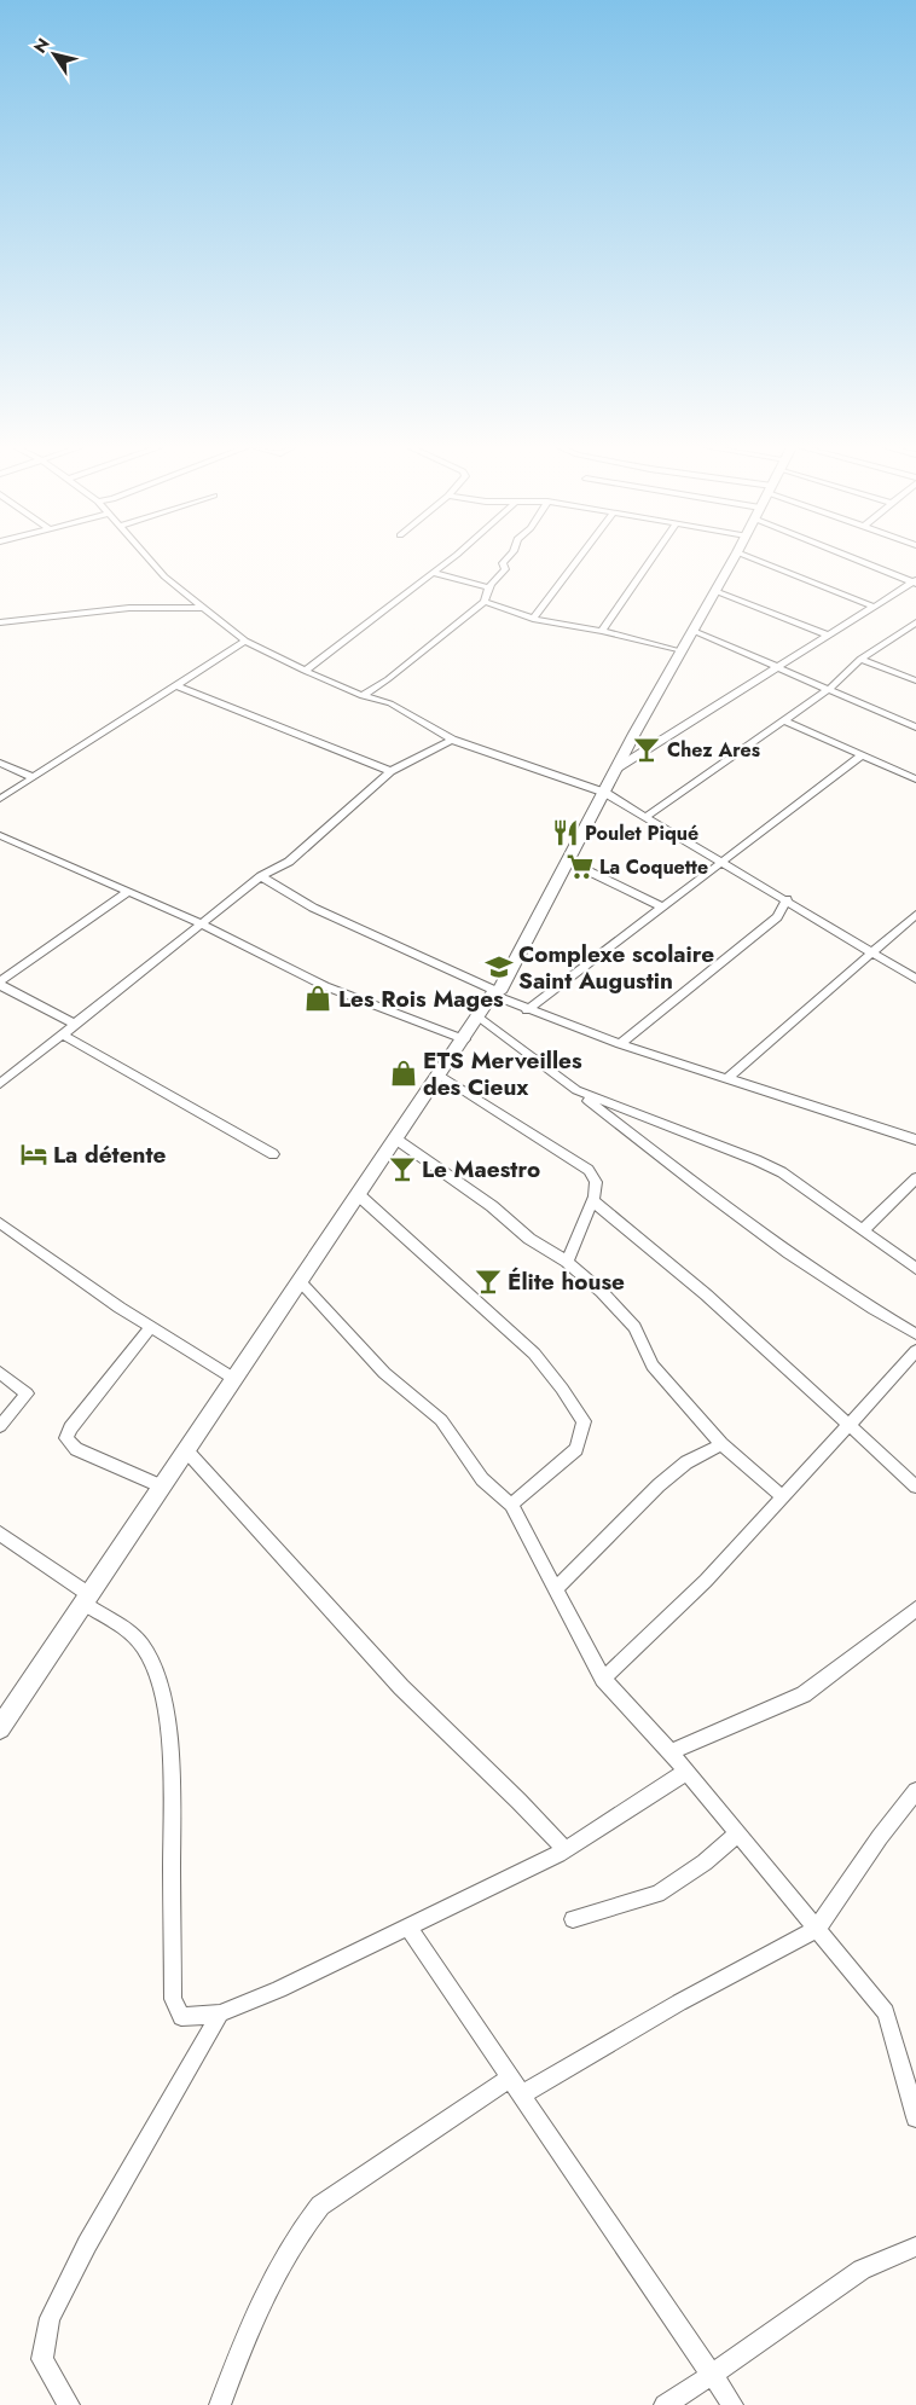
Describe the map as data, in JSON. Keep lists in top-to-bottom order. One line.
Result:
{"places":{"bar":["Chez Ares","Le Maestro","Élite house"],"restaurant":["Poulet Piqué"],"supermarket":["La Coquette"],"school or university":["Complexe scolaire Saint Augustin"],"shop":["Les Rois Mages","ETS Merveilles des Cieux"],"hotel":["La détente"]},"north":"top left"}
